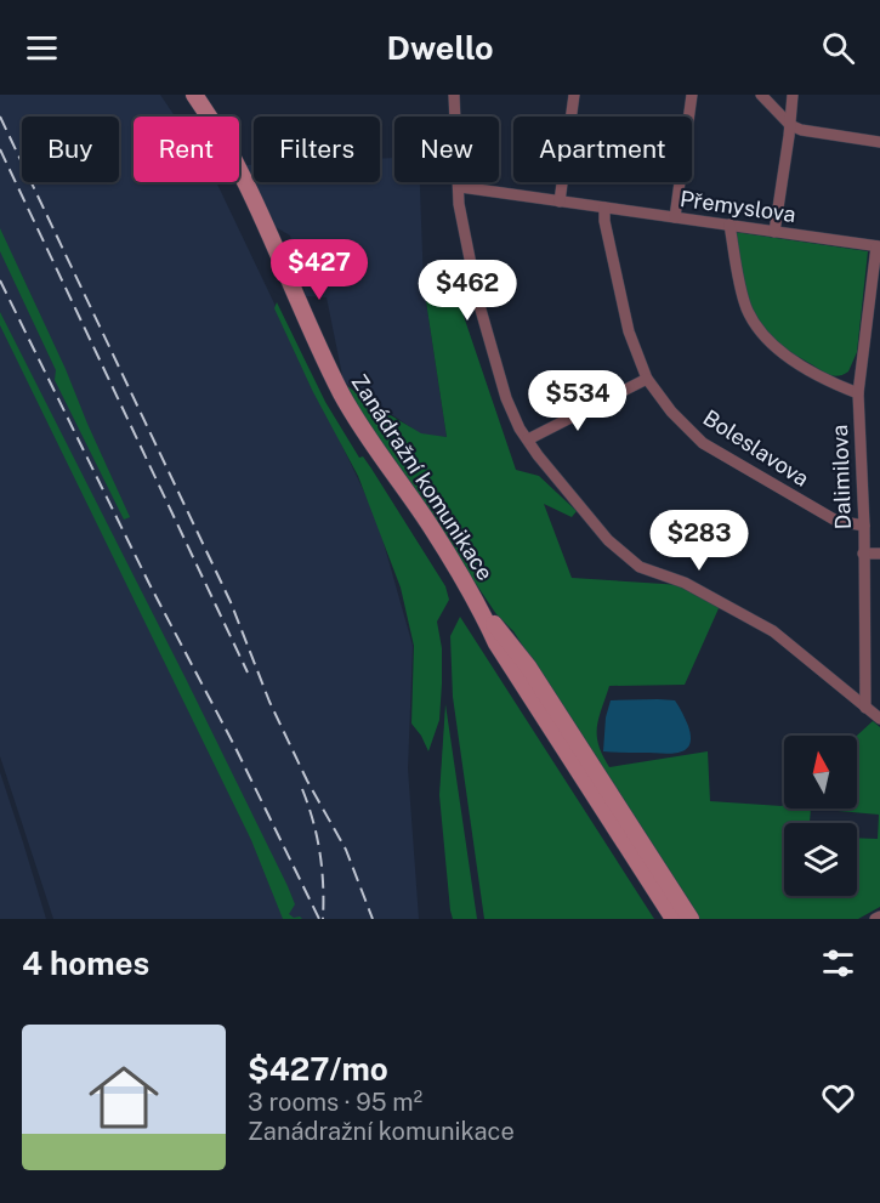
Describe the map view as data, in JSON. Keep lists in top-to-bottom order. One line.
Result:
{"streets":{"main road":["Zanádražní komunikace"],"street":["Přemyslova","Boleslavova","Dalimilova"]},"crossings":[["Přemyslova","Boleslavova"],["Přemyslova","Dalimilova"],["Boleslavova","Dalimilova"]],"north":"top","page":{"header":"Dwello","chip":["Buy","Rent","Filters","New","Apartment"],"price":["$427","$462","$534","$283"],"heading":"4 homes","list":[{"name":"$427/mo","note":"3 rooms · 95 m² · Zanádražní komunikace"}]}}
